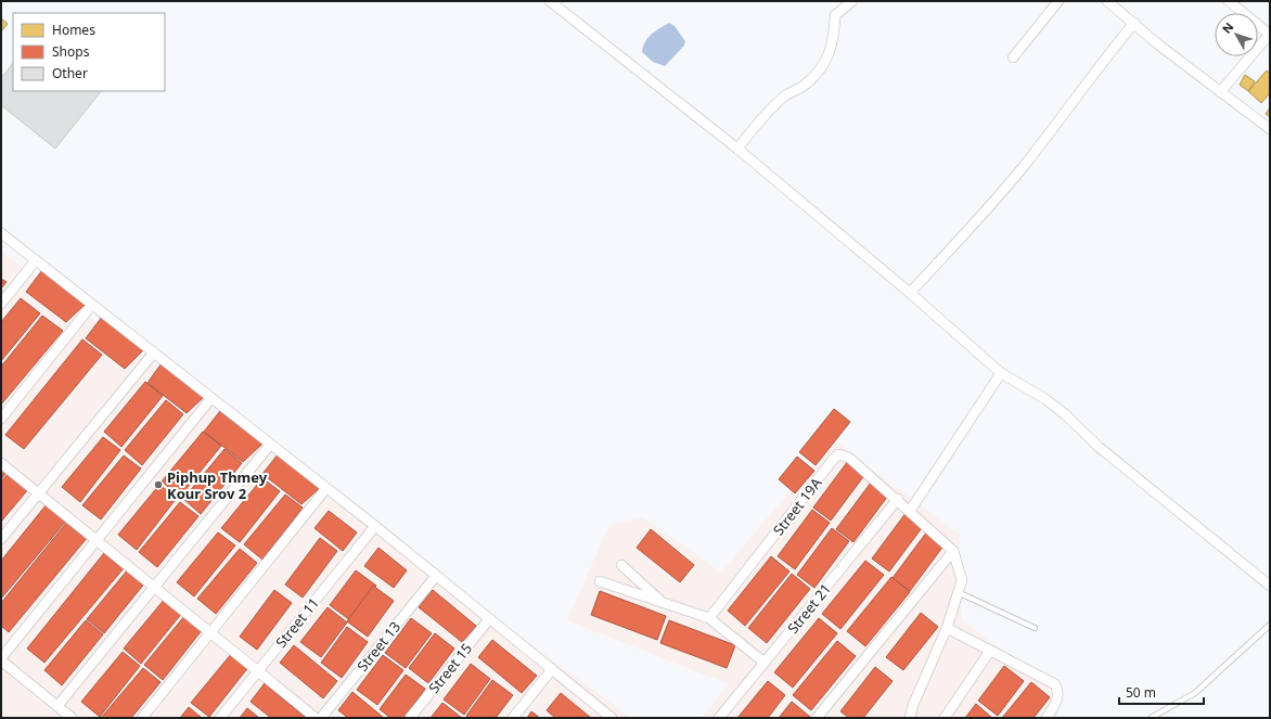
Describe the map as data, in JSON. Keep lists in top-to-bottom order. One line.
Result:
{"streets":{"street":["Street 19A","Street 21","Street 11","Street 13","Street 15"]},"crossings":[["Street 19A","Street 21"]],"places":["Piphup Thmey Kour Srov 2"],"legend":["Homes","Shops","Other"],"scale_bar":"50 m","north":"top left"}
